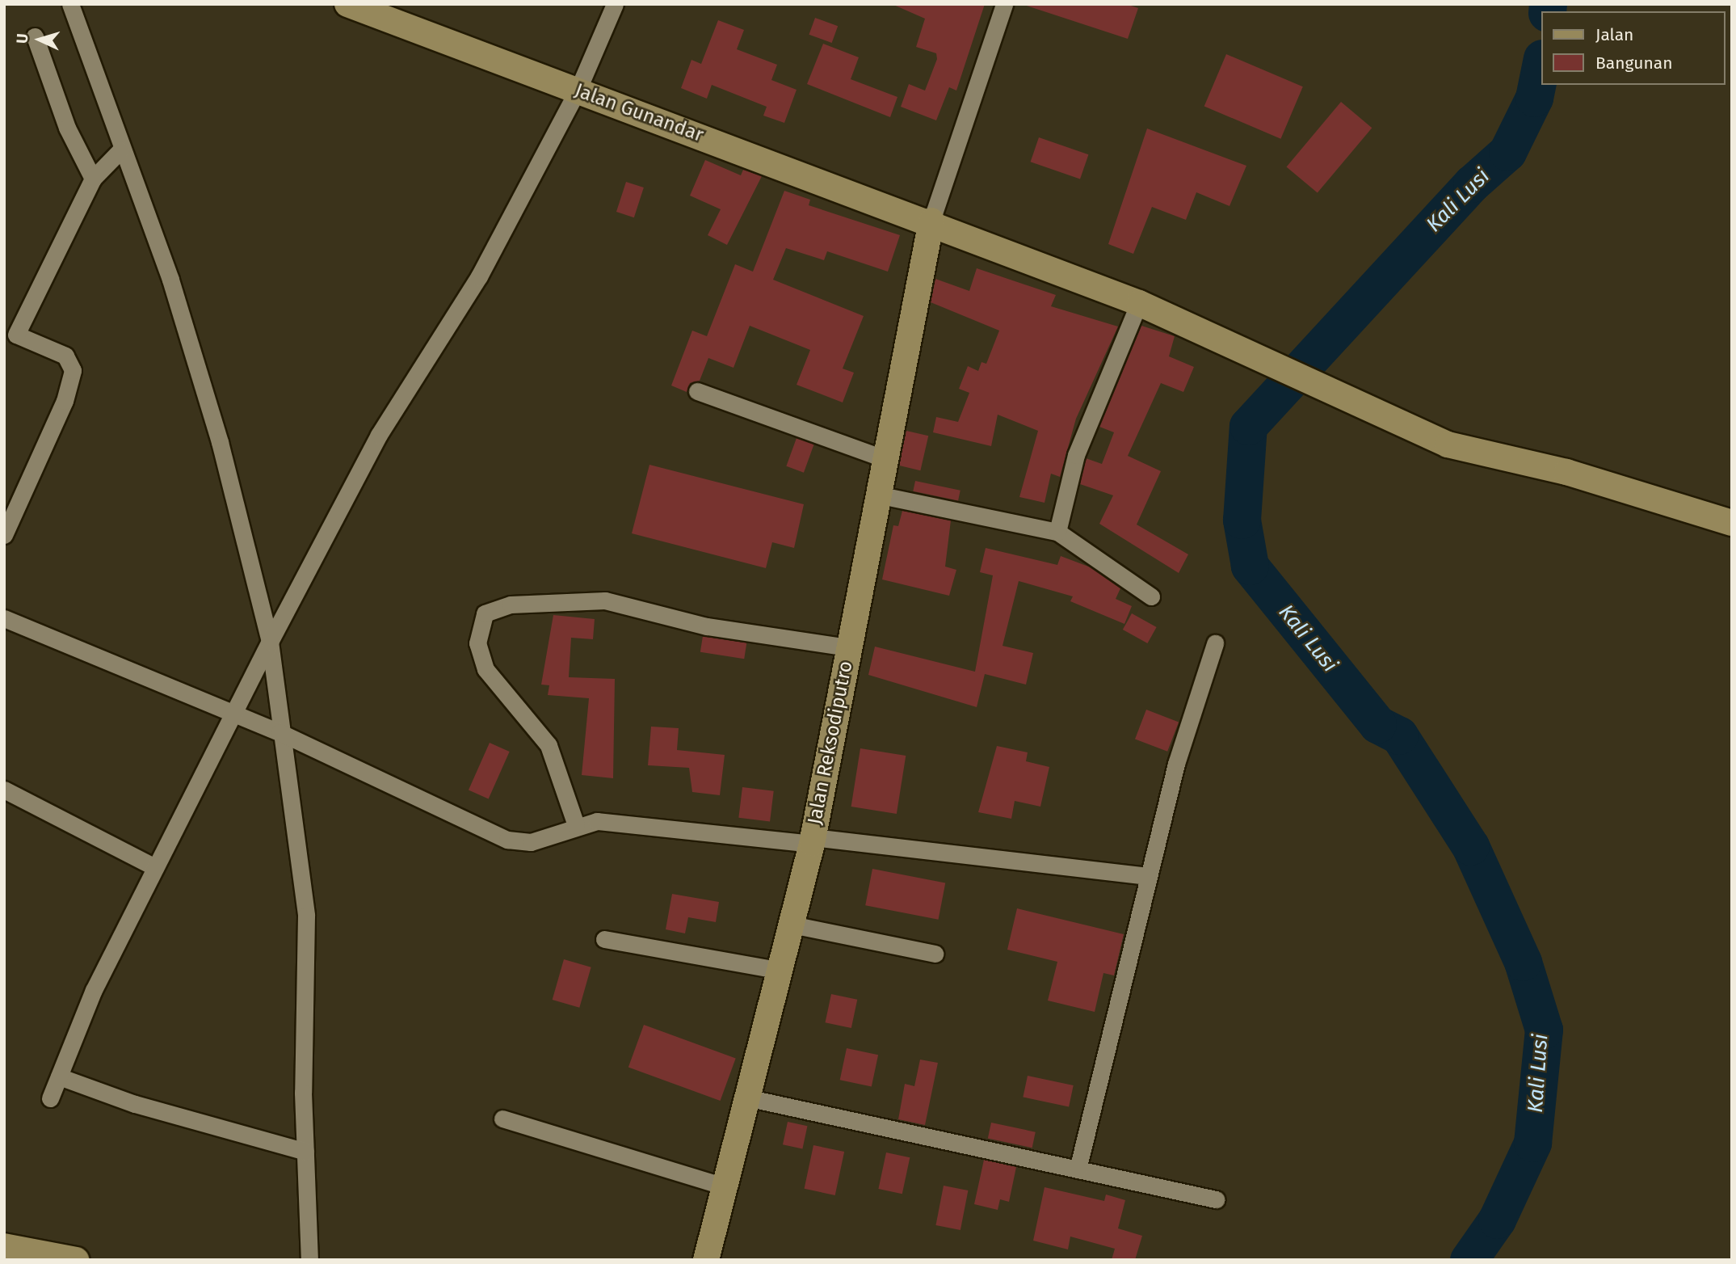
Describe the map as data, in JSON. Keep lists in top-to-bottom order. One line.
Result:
{"streets":{"main road":["Jalan Gunandar","Jalan Reksodiputro"]},"crossings":[["Jalan Gunandar","Jalan Reksodiputro"]],"water":["Kali Lusi"],"legend":["Jalan","Bangunan"],"north":"left"}
